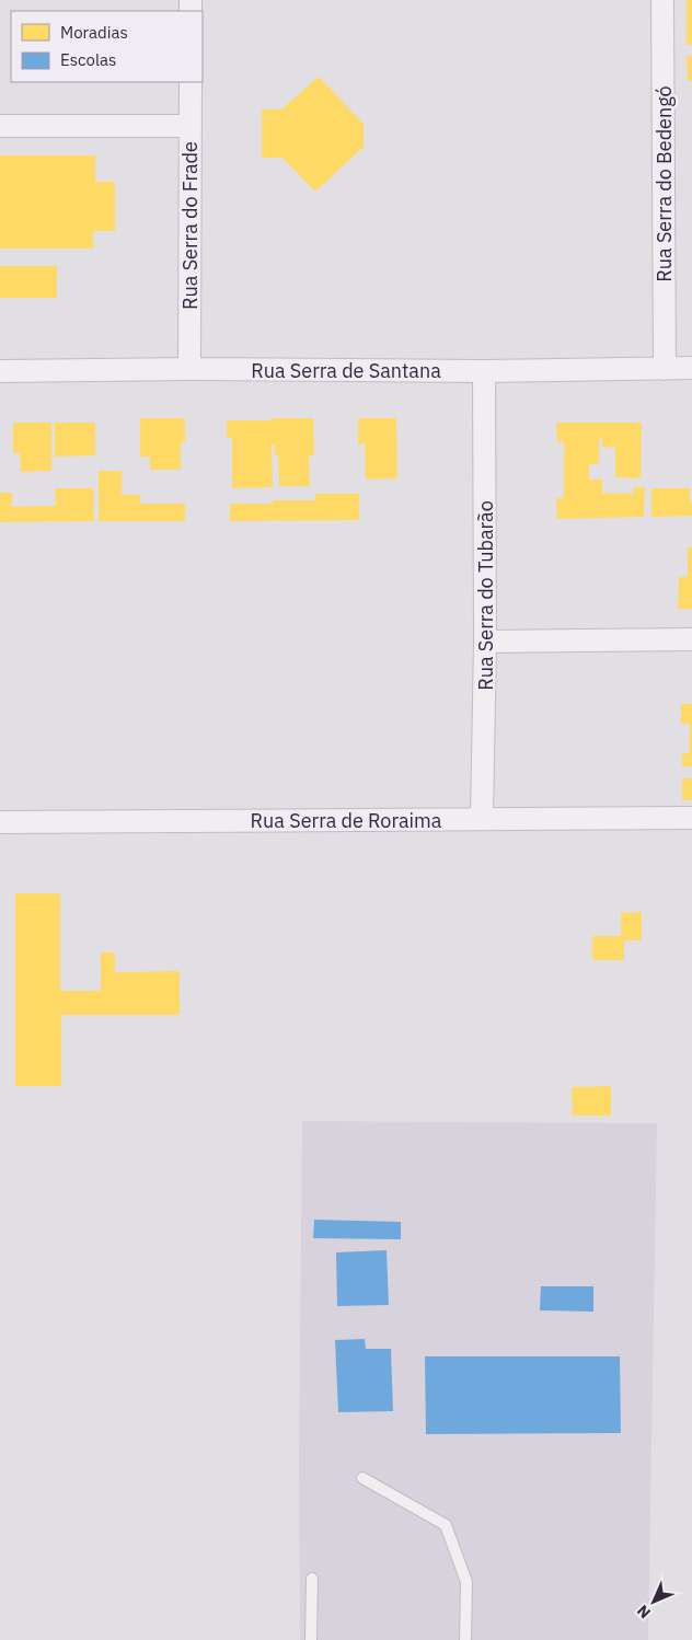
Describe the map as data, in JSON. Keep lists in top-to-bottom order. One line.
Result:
{"streets":{"street":["Rua Serra do Bedengó","Rua Serra do Frade","Rua Serra de Santana","Rua Serra do Tubarão","Rua Serra de Roraima"]},"crossings":[["Rua Serra do Bedengó","Rua Serra de Santana"],["Rua Serra do Frade","Rua Serra de Santana"],["Rua Serra de Santana","Rua Serra do Tubarão"],["Rua Serra do Tubarão","Rua Serra de Roraima"]],"legend":["Moradias","Escolas"],"north":"bottom left"}
